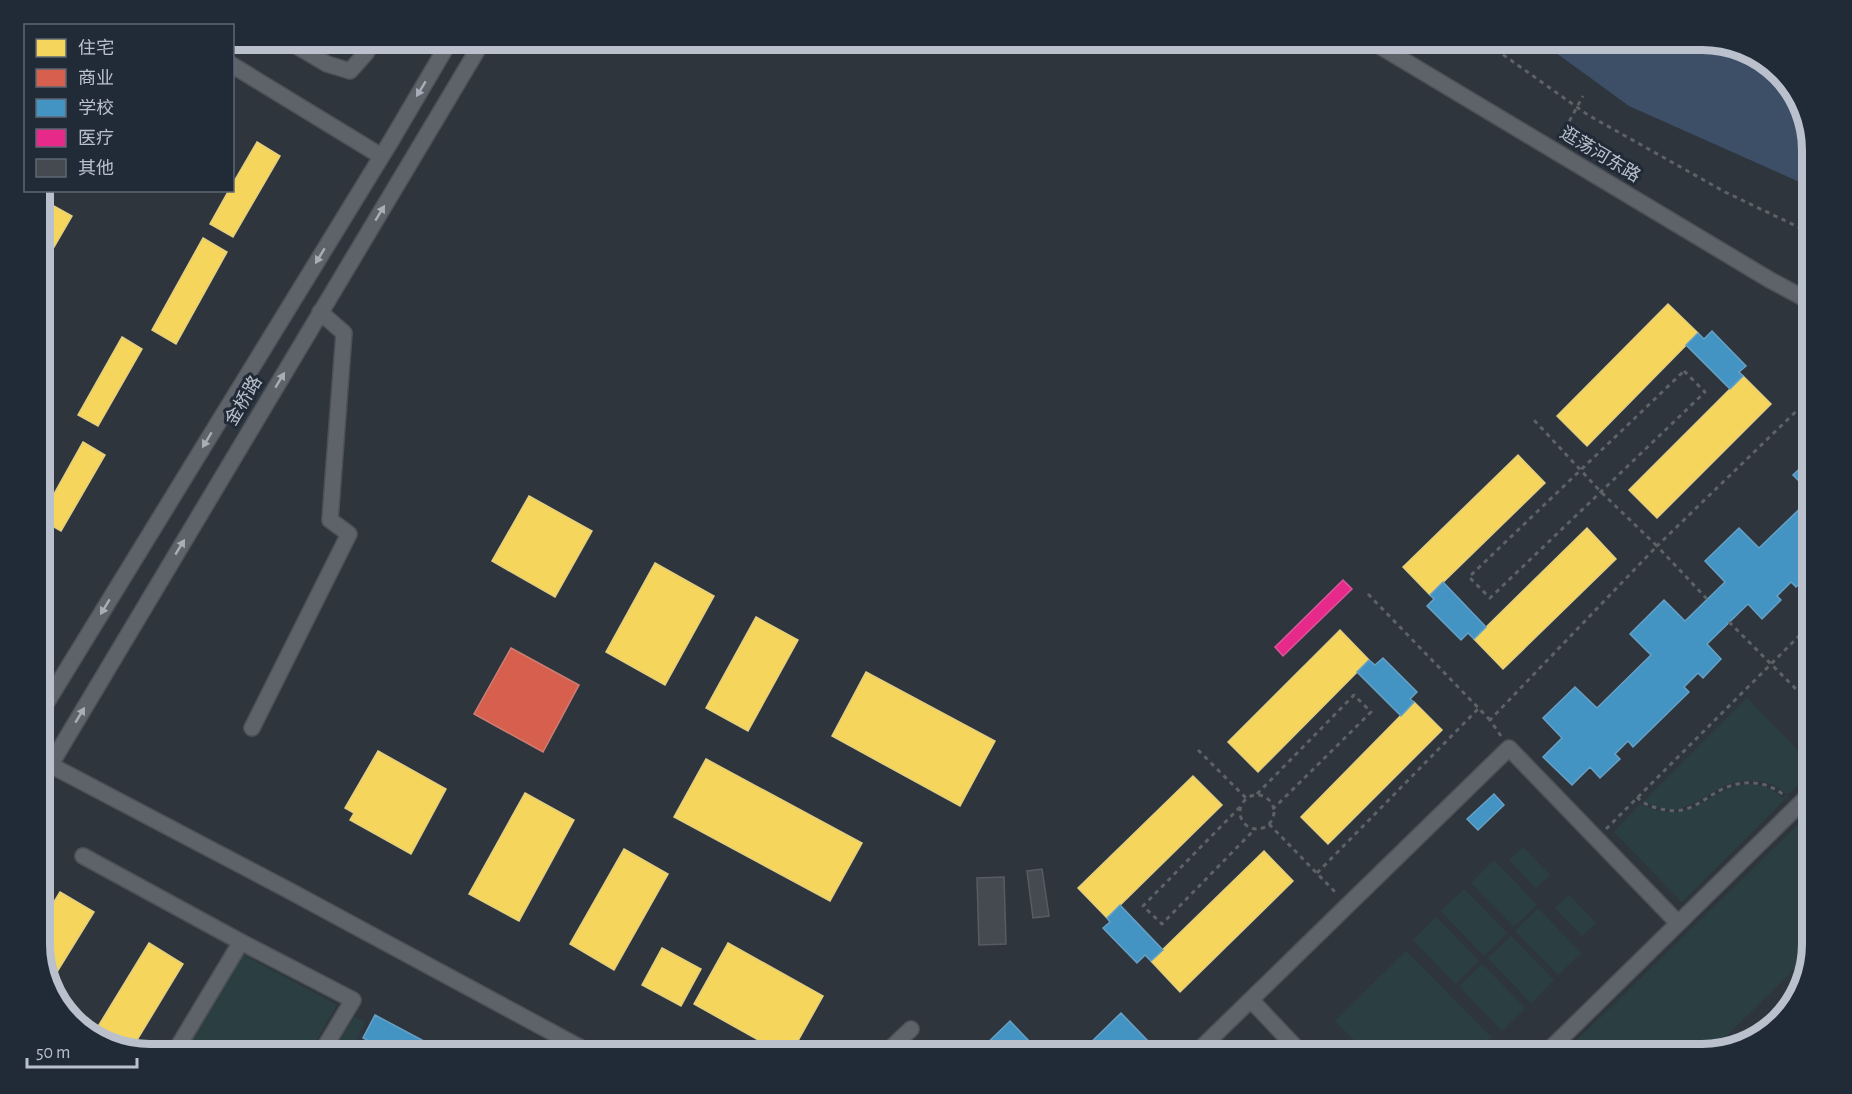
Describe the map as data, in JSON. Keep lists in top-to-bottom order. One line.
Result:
{"streets":{"street":["逛荡河东路","金桥路"]},"legend":["住宅","商业","学校","医疗","其他"],"scale_bar":"50 m"}
